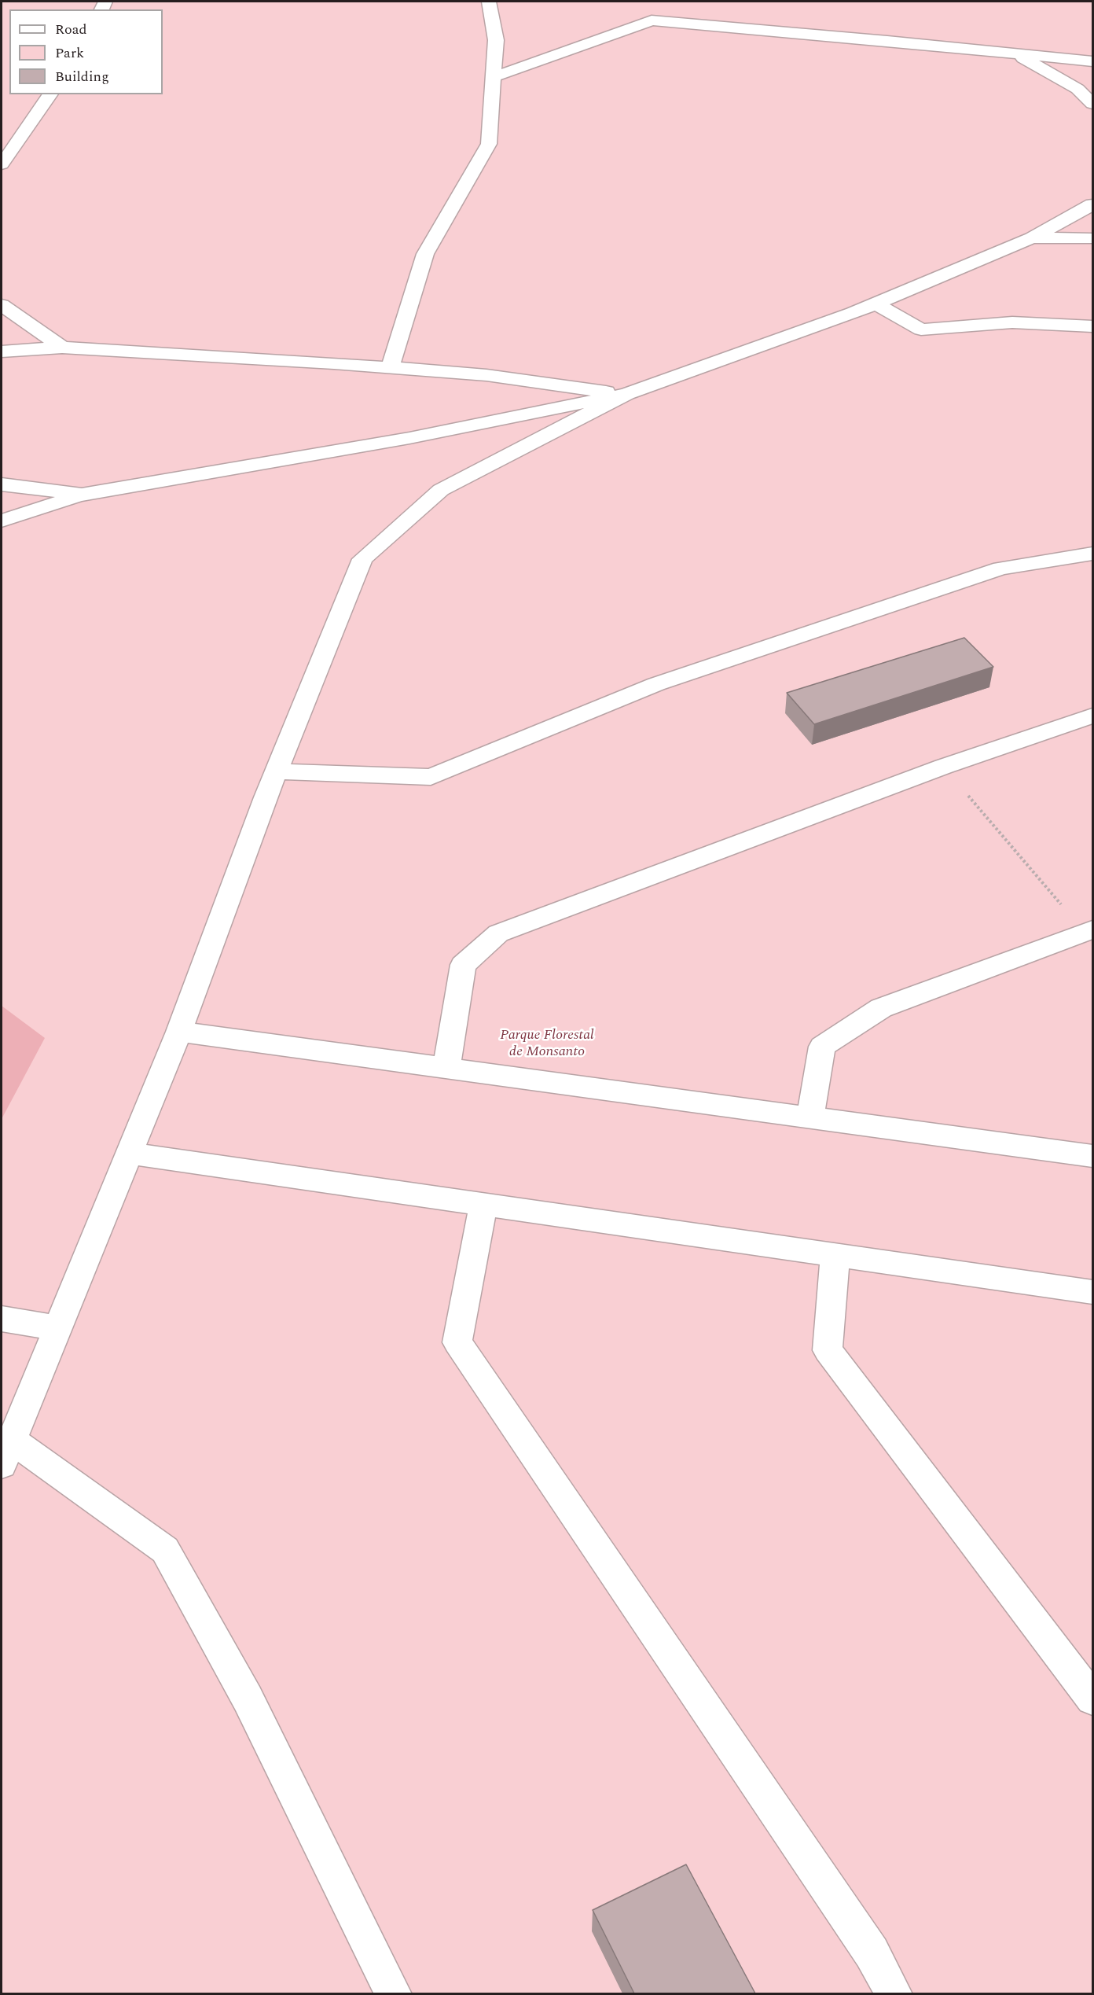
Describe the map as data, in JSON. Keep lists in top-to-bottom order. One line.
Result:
{"parks":["Parque Florestal de Monsanto"],"legend":["Road","Park","Building"]}
